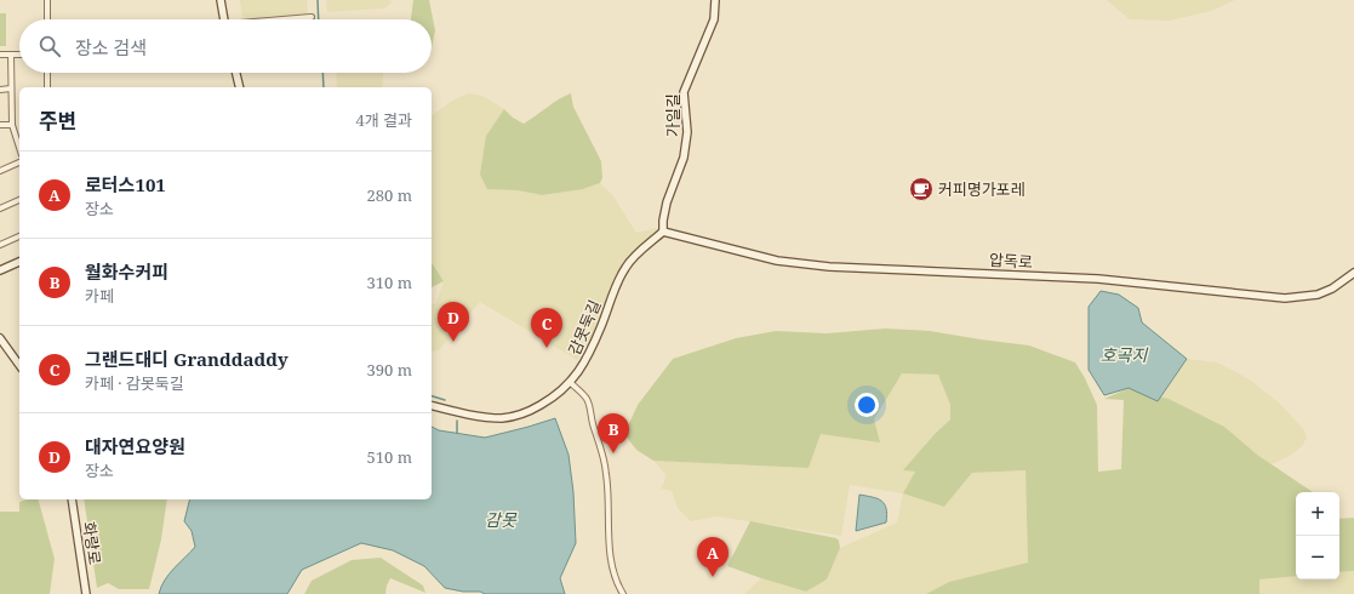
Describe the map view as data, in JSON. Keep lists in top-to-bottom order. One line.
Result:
{"streets":{"street":["가일길","압독로","감못둑길","화랑로"]},"crossings":[["가일길","압독로"],["가일길","감못둑길"],["압독로","감못둑길"]],"water":["호곡지","감못"],"places":{"cafe":["커피명가포레"]},"page":{"search":"장소 검색","heading":["주변","4개 결과"],"list":[{"mark":"A","name":"로터스101","note":"장소","value":"280 m"},{"mark":"B","name":"월화수커피","note":"카페","value":"310 m"},{"mark":"C","name":"그랜드대디 Granddaddy","note":"카페 · 감못둑길","value":"390 m"},{"mark":"D","name":"대자연요양원","note":"장소","value":"510 m"}],"pins":["D","C","B","A"],"map_buttons":["+","−"]}}
